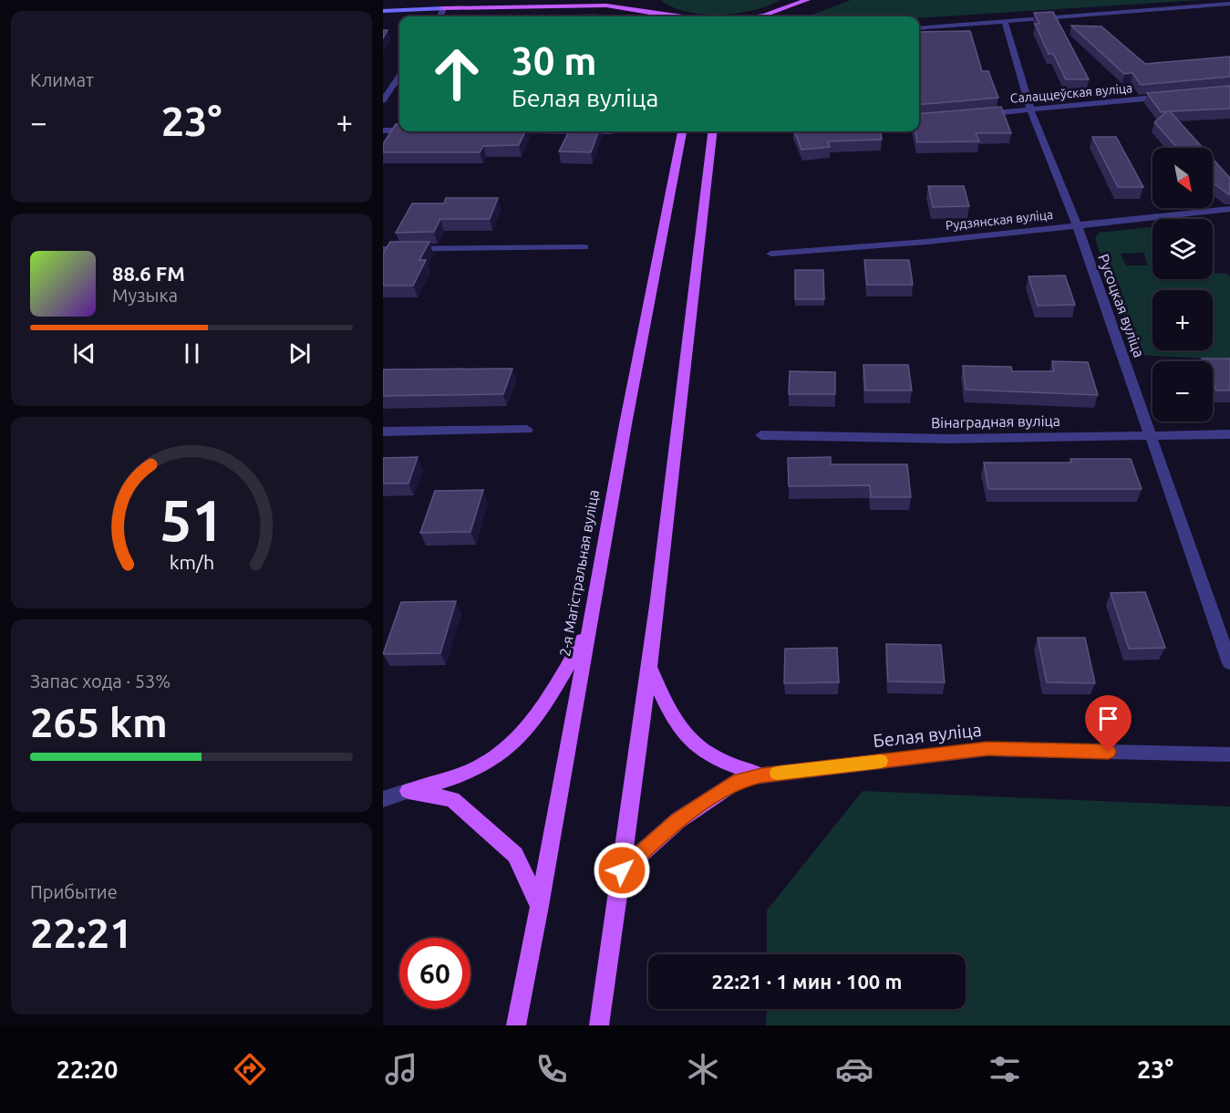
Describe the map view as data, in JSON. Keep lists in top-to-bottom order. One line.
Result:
{"streets":{"main road":["2-я Магістральная вуліца"],"street":["Салаццеўская вуліца","Рудзянская вуліца","Русоцкая вуліца","Вінаградная вуліца","Белая вуліца"]},"crossings":[["Салаццеўская вуліца","Русоцкая вуліца"],["Рудзянская вуліца","Русоцкая вуліца"],["Русоцкая вуліца","Вінаградная вуліца"]],"north":"bottom right","page":{"tile":["Климат",["Запас хода · 53%","265 km"],["Прибытие","22:21"]],"turn":["30 m","Белая вуліца"],"heat":["−","23°","+"],"map_buttons":["+","−"],"song":["88.6 FM","Музыка"],"limit":"60","trip":"22:21 · 1 мин · 100 m","tabs":["22:20","23°"],"gauge":["51","km/h"]}}
